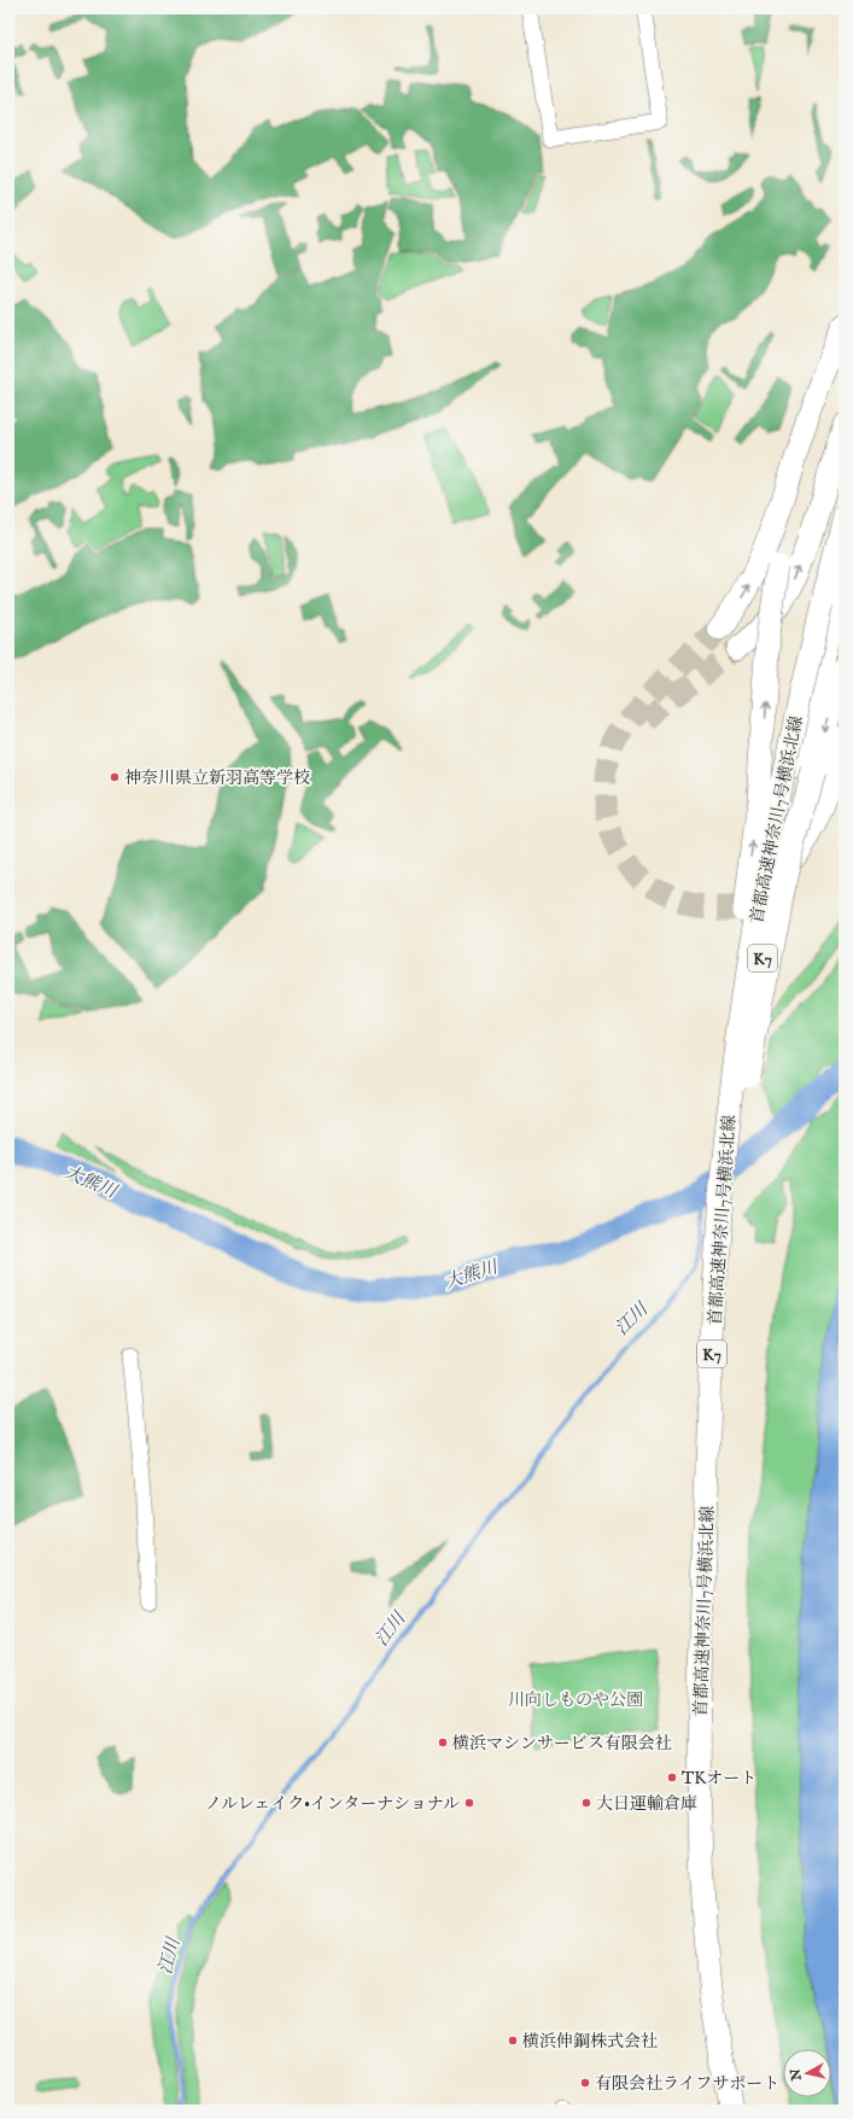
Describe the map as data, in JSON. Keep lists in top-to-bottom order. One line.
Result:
{"streets":{"highway":["首都高速神奈川7号横浜北線","K7"]},"water":["大熊川","江川"],"parks":["川向しものや公園"],"places":["神奈川県立新羽高等学校","横浜マシンサービス有限会社","TKオート","ノルレェイク•インターナショナル","大日運輸倉庫","横浜伸鋼株式会社","有限会社ライフサポート"],"north":"left"}
